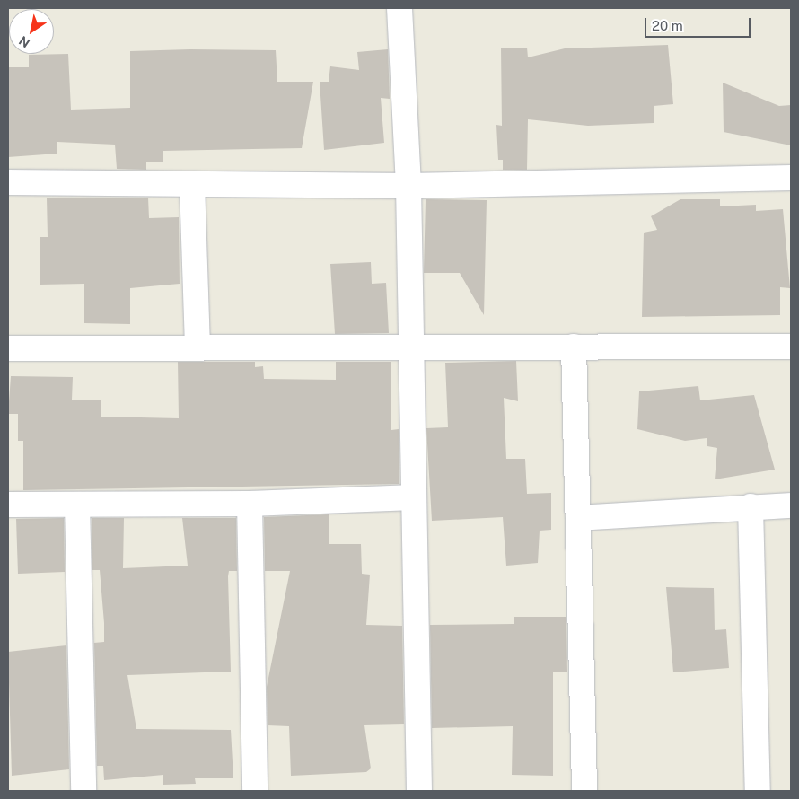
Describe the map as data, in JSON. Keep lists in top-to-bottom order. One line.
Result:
{"scale_bar":"20 m","north":"bottom left"}
